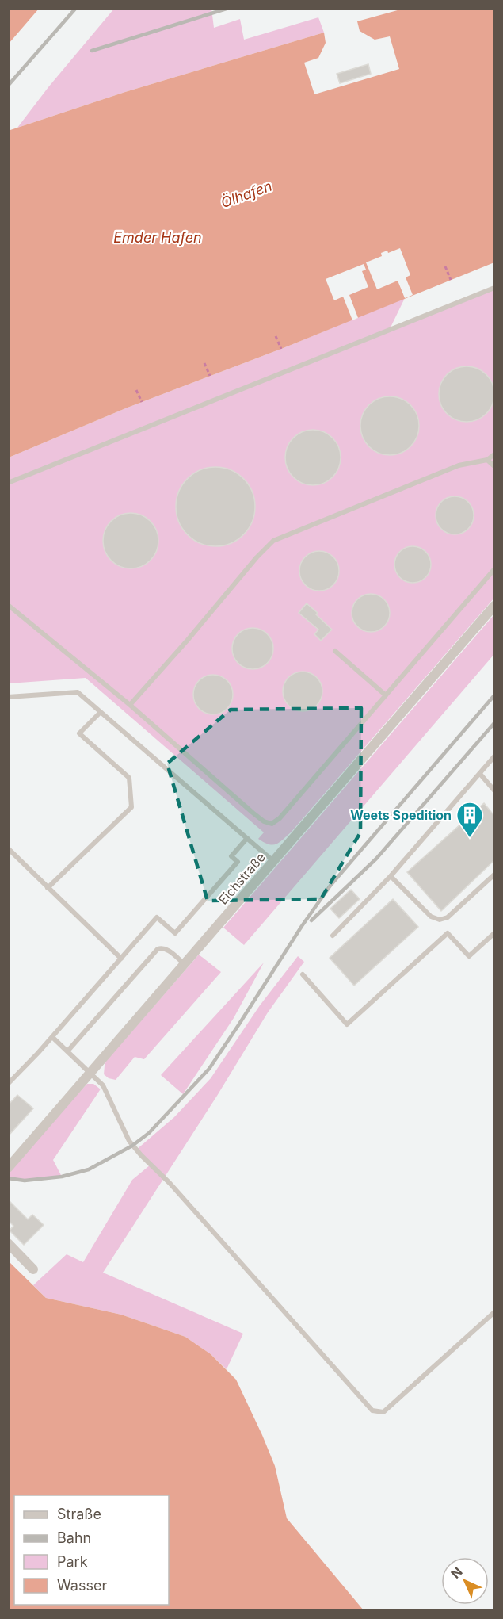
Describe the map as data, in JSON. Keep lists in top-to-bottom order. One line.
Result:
{"streets":{"street":["Eichstraße"]},"water":["Ölhafen","Emder Hafen"],"places":{"building":["Weets Spedition"]},"legend":["Straße","Bahn","Park","Wasser"],"north":"top left"}
